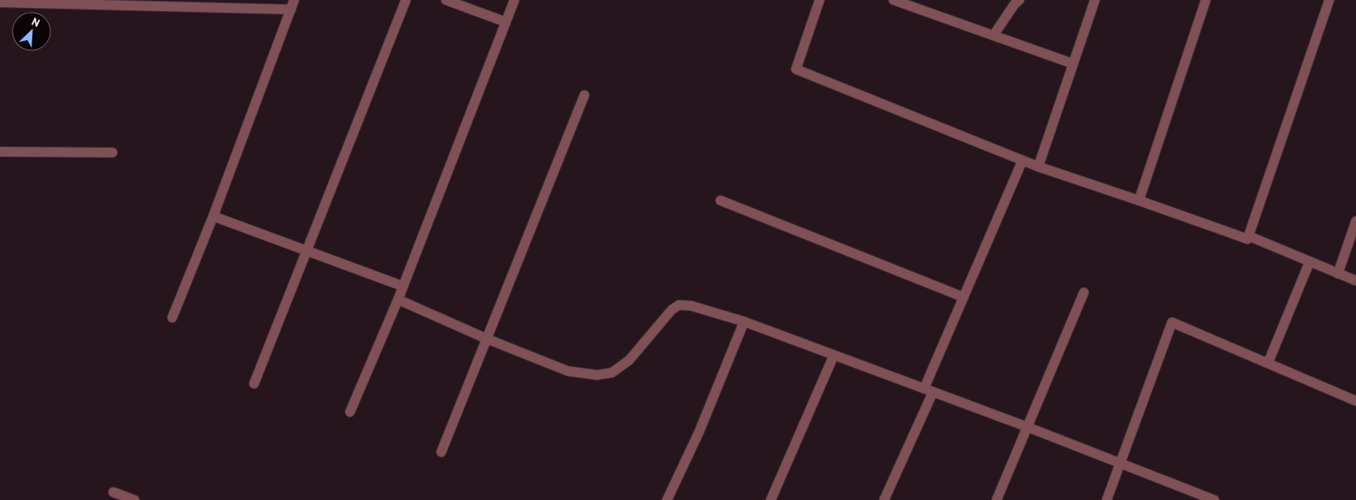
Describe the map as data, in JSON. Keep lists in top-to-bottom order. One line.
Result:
{"north":"top right"}
